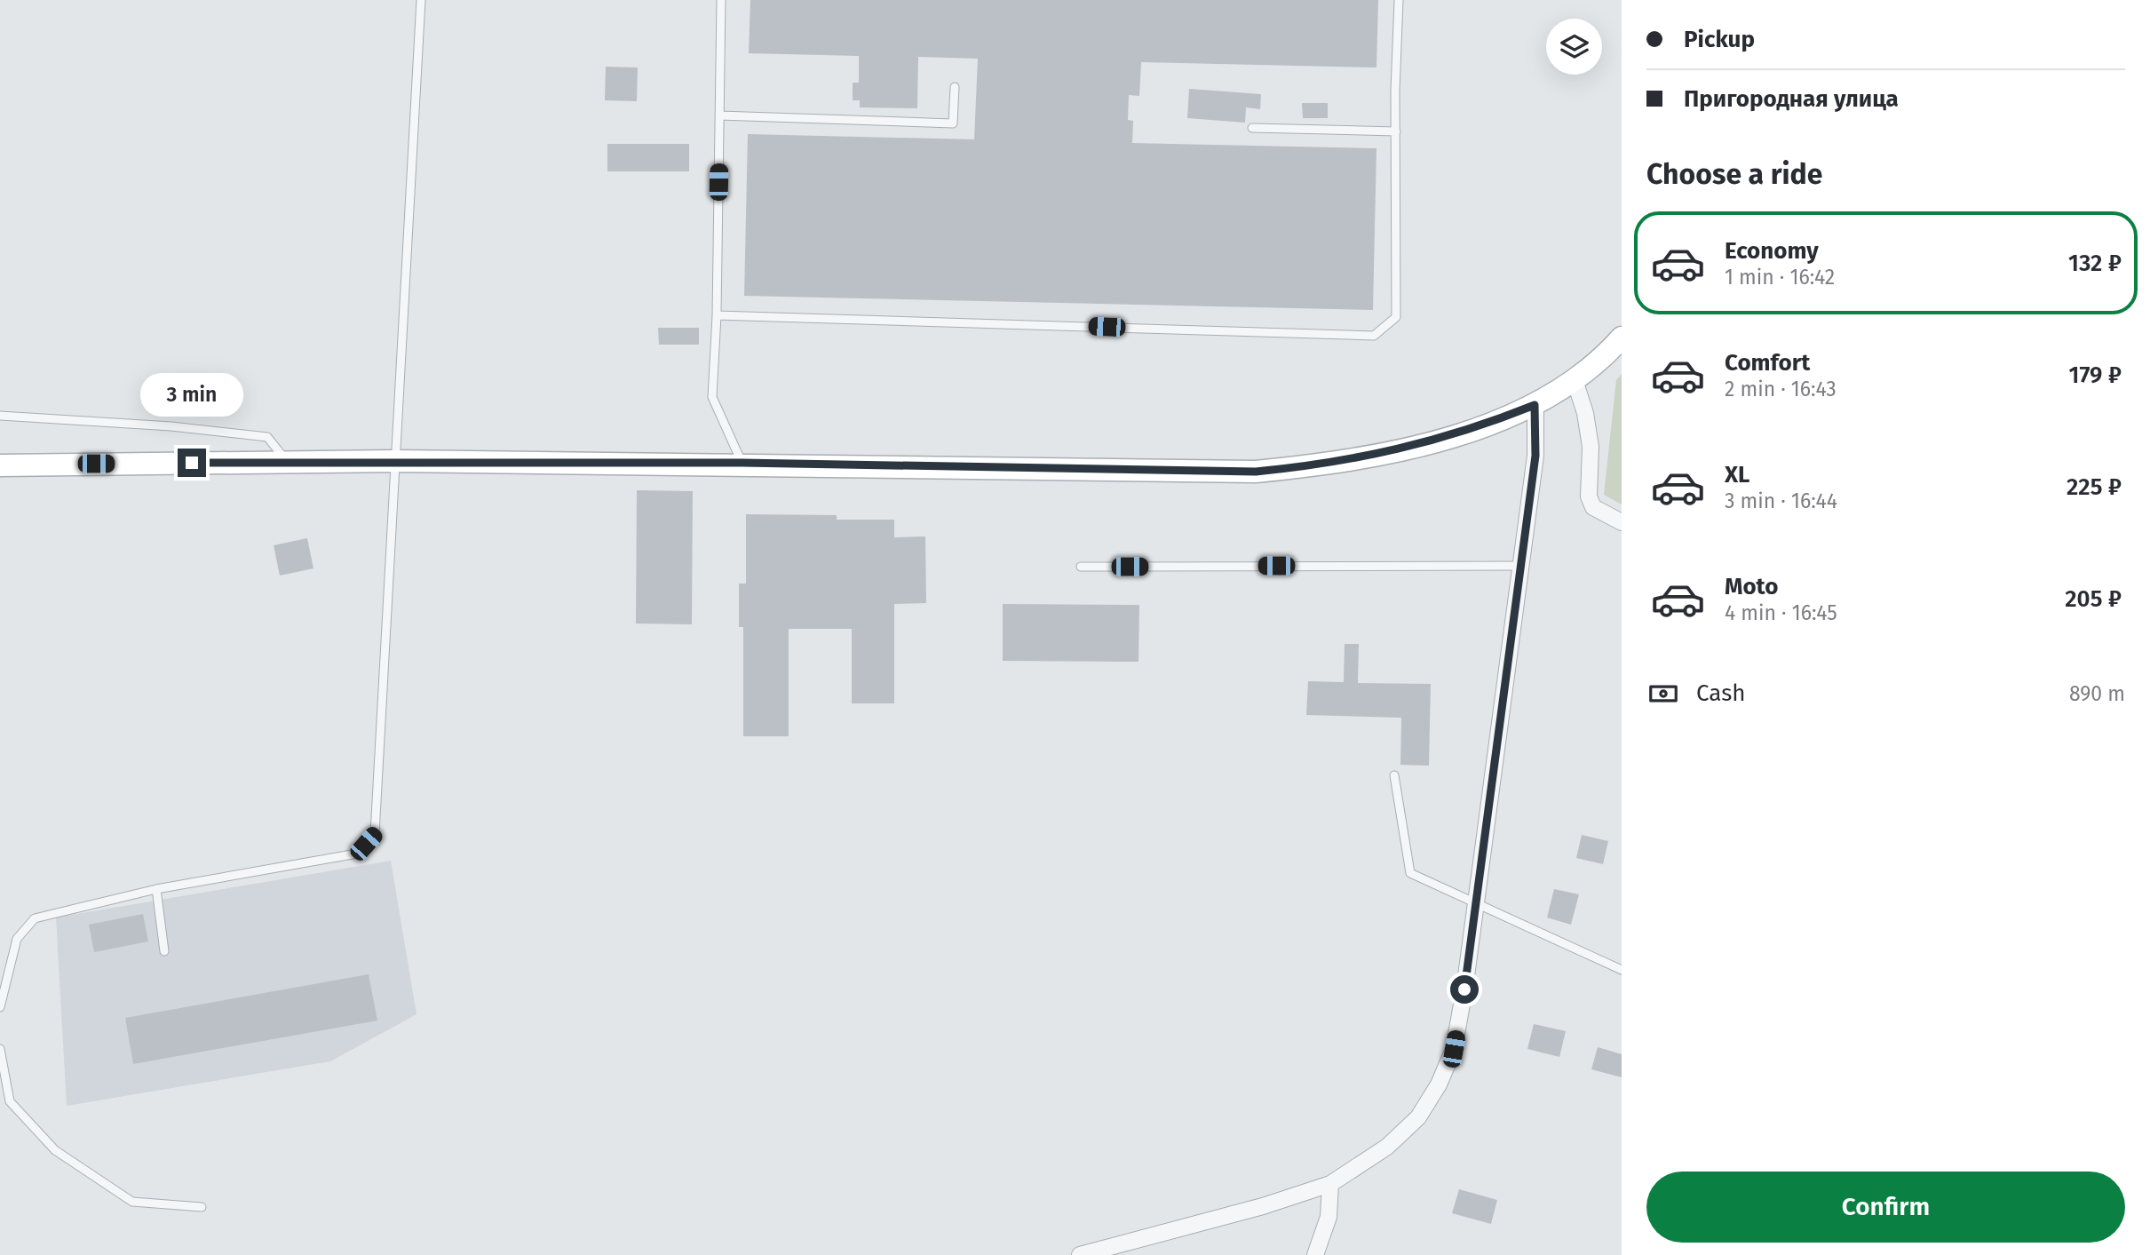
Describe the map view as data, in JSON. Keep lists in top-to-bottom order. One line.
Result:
{"page":{"banner":["Pickup","Пригородная улица"],"heading":"Choose a ride","list":[{"name":"Economy","note":"1 min · 16:42","value":"132 ₽"},{"name":"Comfort","note":"2 min · 16:43","value":"179 ₽"},{"name":"XL","note":"3 min · 16:44","value":"225 ₽"},{"name":"Moto","note":"4 min · 16:45","value":"205 ₽"}],"bubble":"3 min","pay":["Cash","890 m"],"buttons":"Confirm"}}
